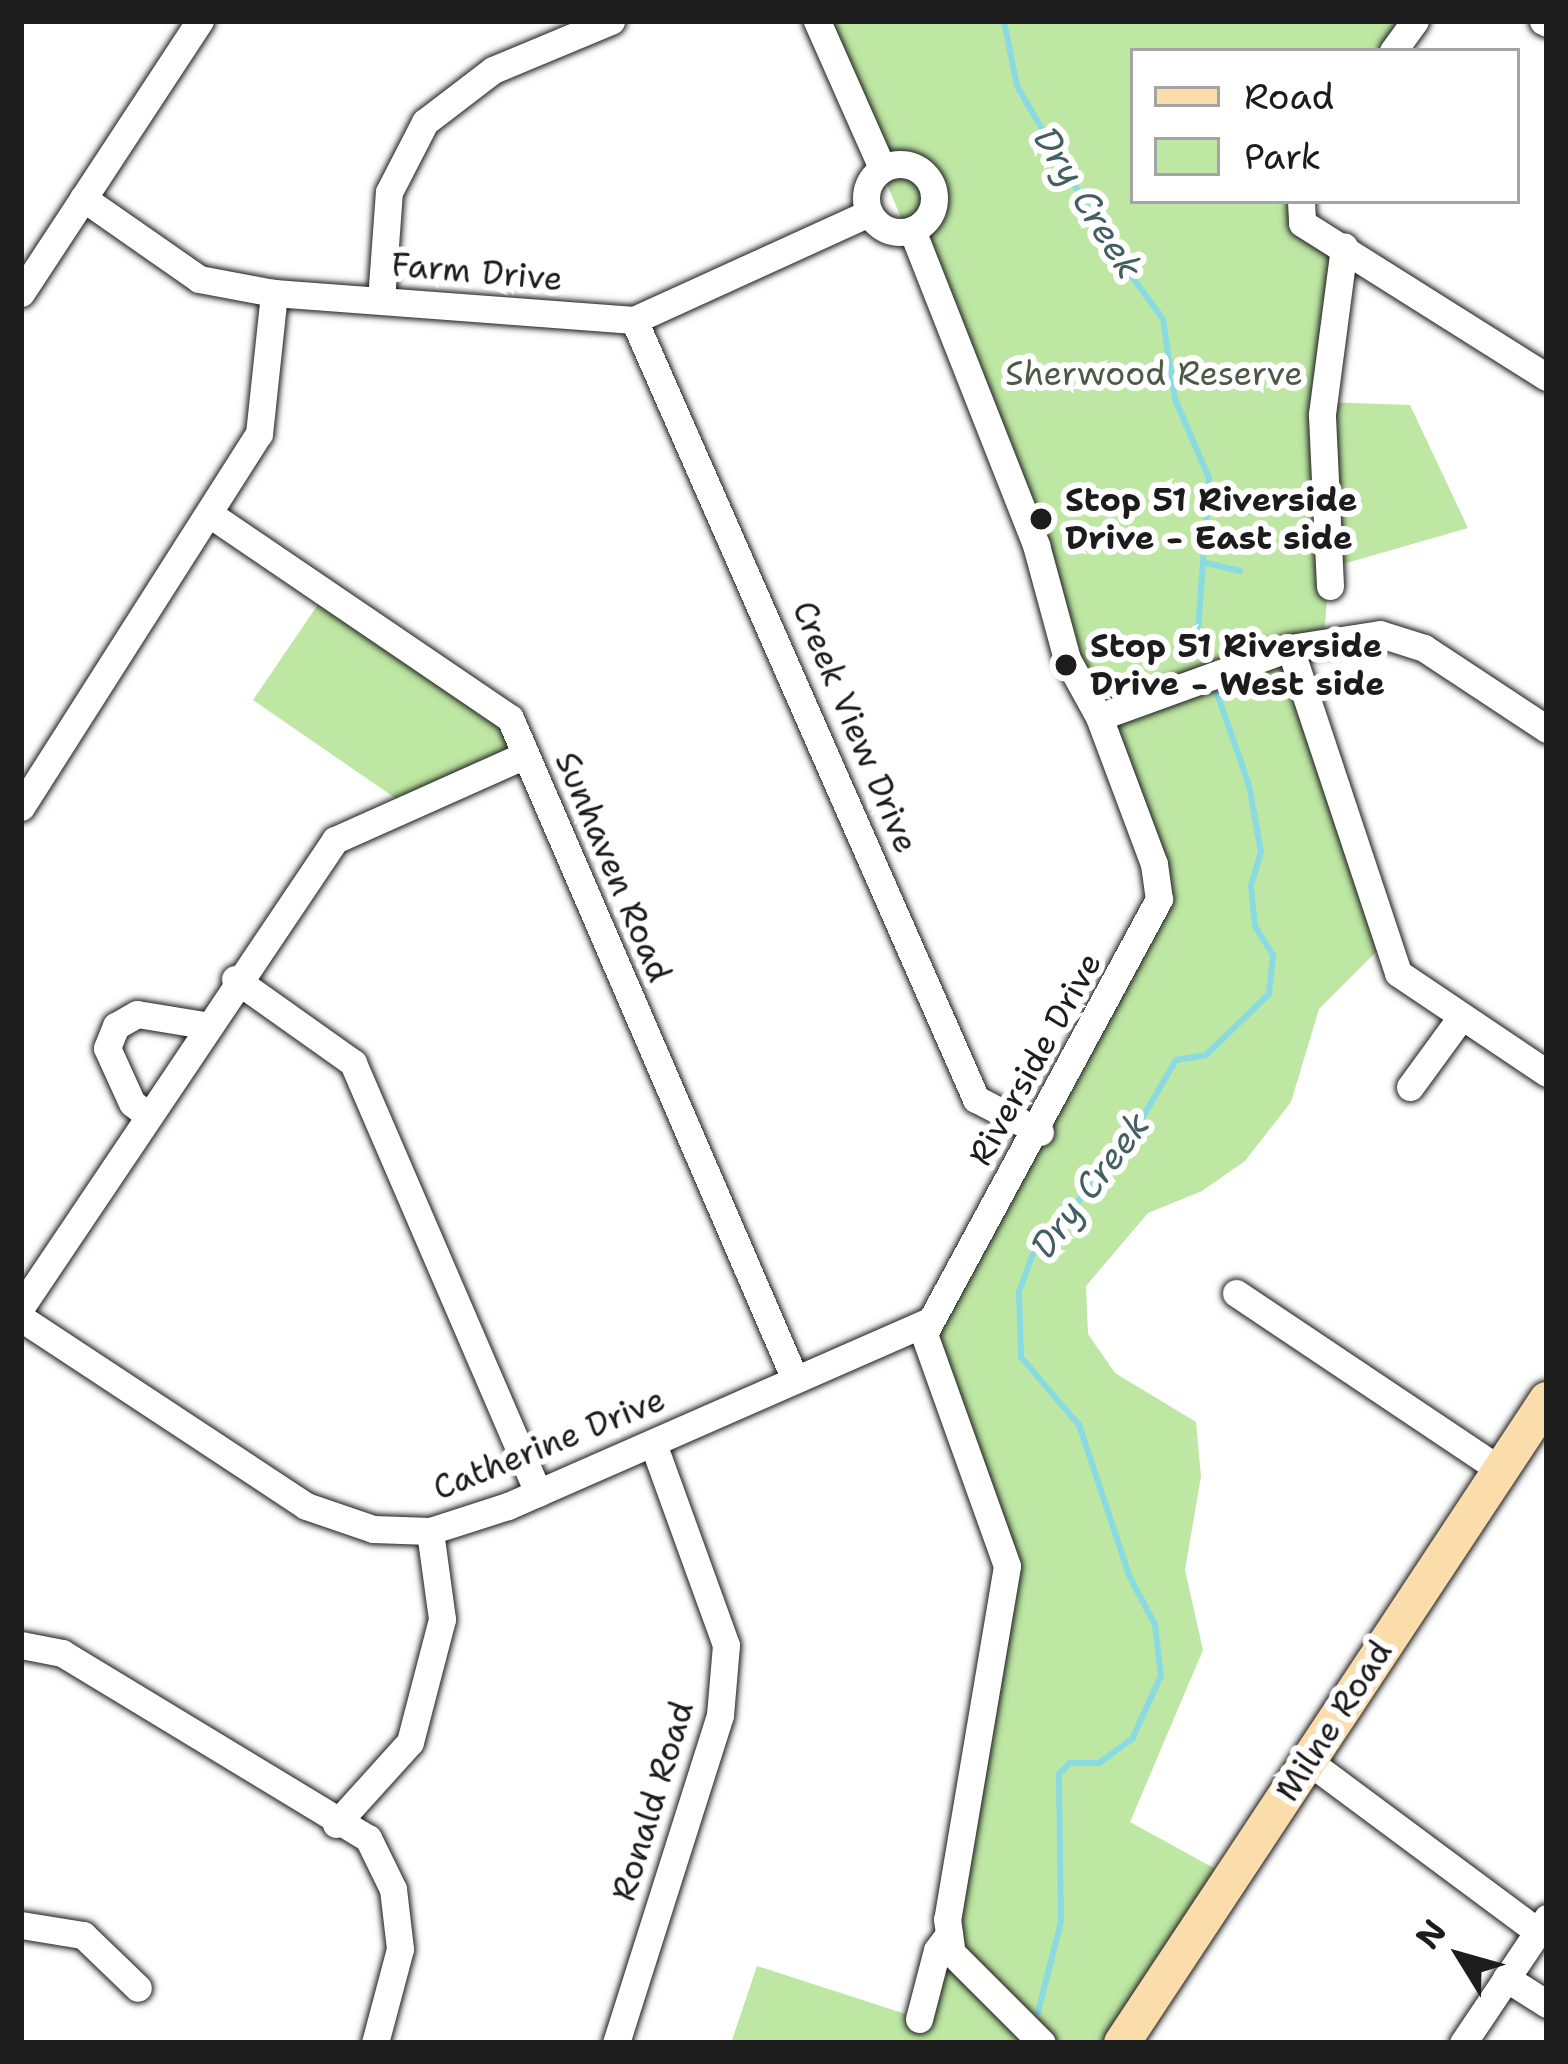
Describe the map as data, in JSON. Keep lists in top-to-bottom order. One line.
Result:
{"streets":{"main road":["Milne Road"],"street":["Farm Drive","Creek View Drive","Sunhaven Road","Riverside Drive","Catherine Drive","Ronald Road"]},"crossings":[["Farm Drive","Creek View Drive"],["Farm Drive","Riverside Drive"],["Creek View Drive","Riverside Drive"],["Sunhaven Road","Catherine Drive"],["Riverside Drive","Catherine Drive"],["Catherine Drive","Ronald Road"]],"water":["Dry Creek"],"parks":["Sherwood Reserve"],"places":["Stop 51 Riverside Drive - East side","Stop 51 Riverside Drive - West side"],"legend":["Road","Park"],"north":"top left"}
